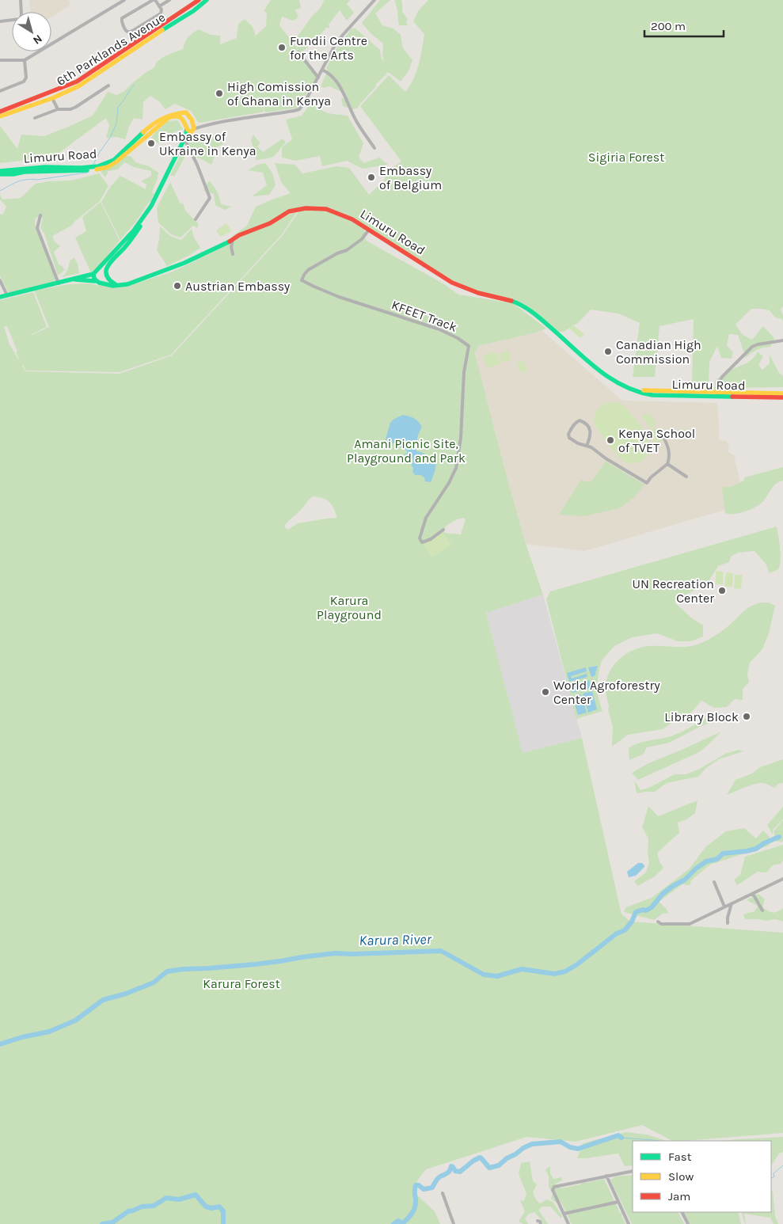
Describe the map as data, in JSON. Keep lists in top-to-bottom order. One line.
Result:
{"streets":{"main road":["6th Parklands Avenue","Limuru Road"],"street":["KFEET Track"]},"crossings":[["Limuru Road","KFEET Track"]],"water":["Karura River"],"parks":["Sigiria Forest","Amani Picnic Site, Playground and Park","Karura Playground","Karura Forest"],"places":["Fundii Centre for the Arts","High Comission of Ghana in Kenya","Embassy of Ukraine in Kenya","Embassy of Belgium","Austrian Embassy","Canadian High Commission","Kenya School of TVET","UN Recreation Center","World Agroforestry Center","Library Block"],"legend":["Fast","Slow","Jam"],"scale_bar":"200 m","north":"bottom right"}
